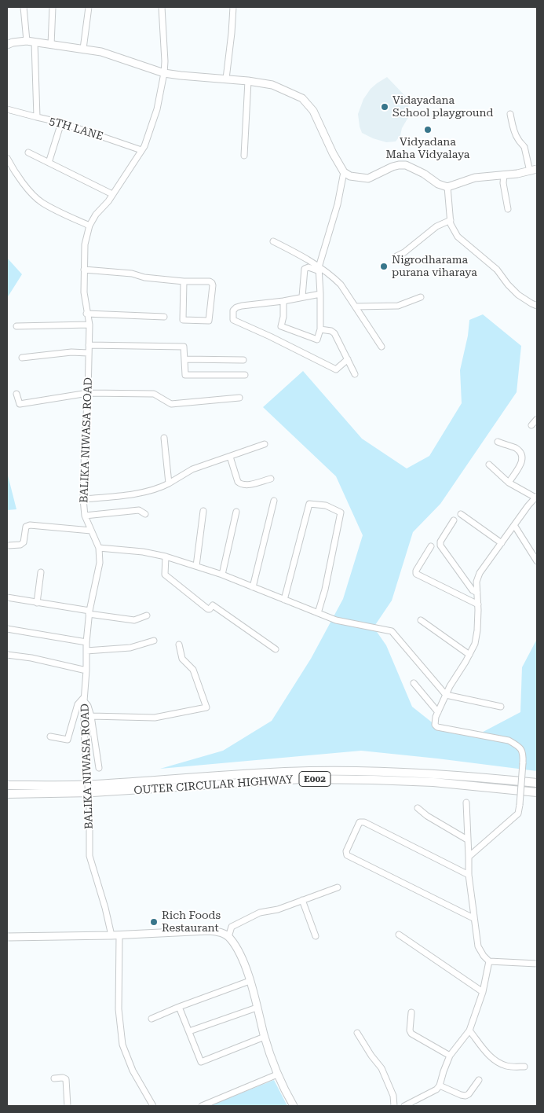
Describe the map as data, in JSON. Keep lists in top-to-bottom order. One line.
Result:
{"streets":{"highway":["E002","OUTER CIRCULAR HIGHWAY"],"street":["5TH LANE","BALIKA NIWASA ROAD"]},"crossings":[["5TH LANE","BALIKA NIWASA ROAD"]],"places":["Vidayadana School playground","Vidyadana Maha Vidyalaya","Nigrodharama purana viharaya","Rich Foods Restaurant"]}
